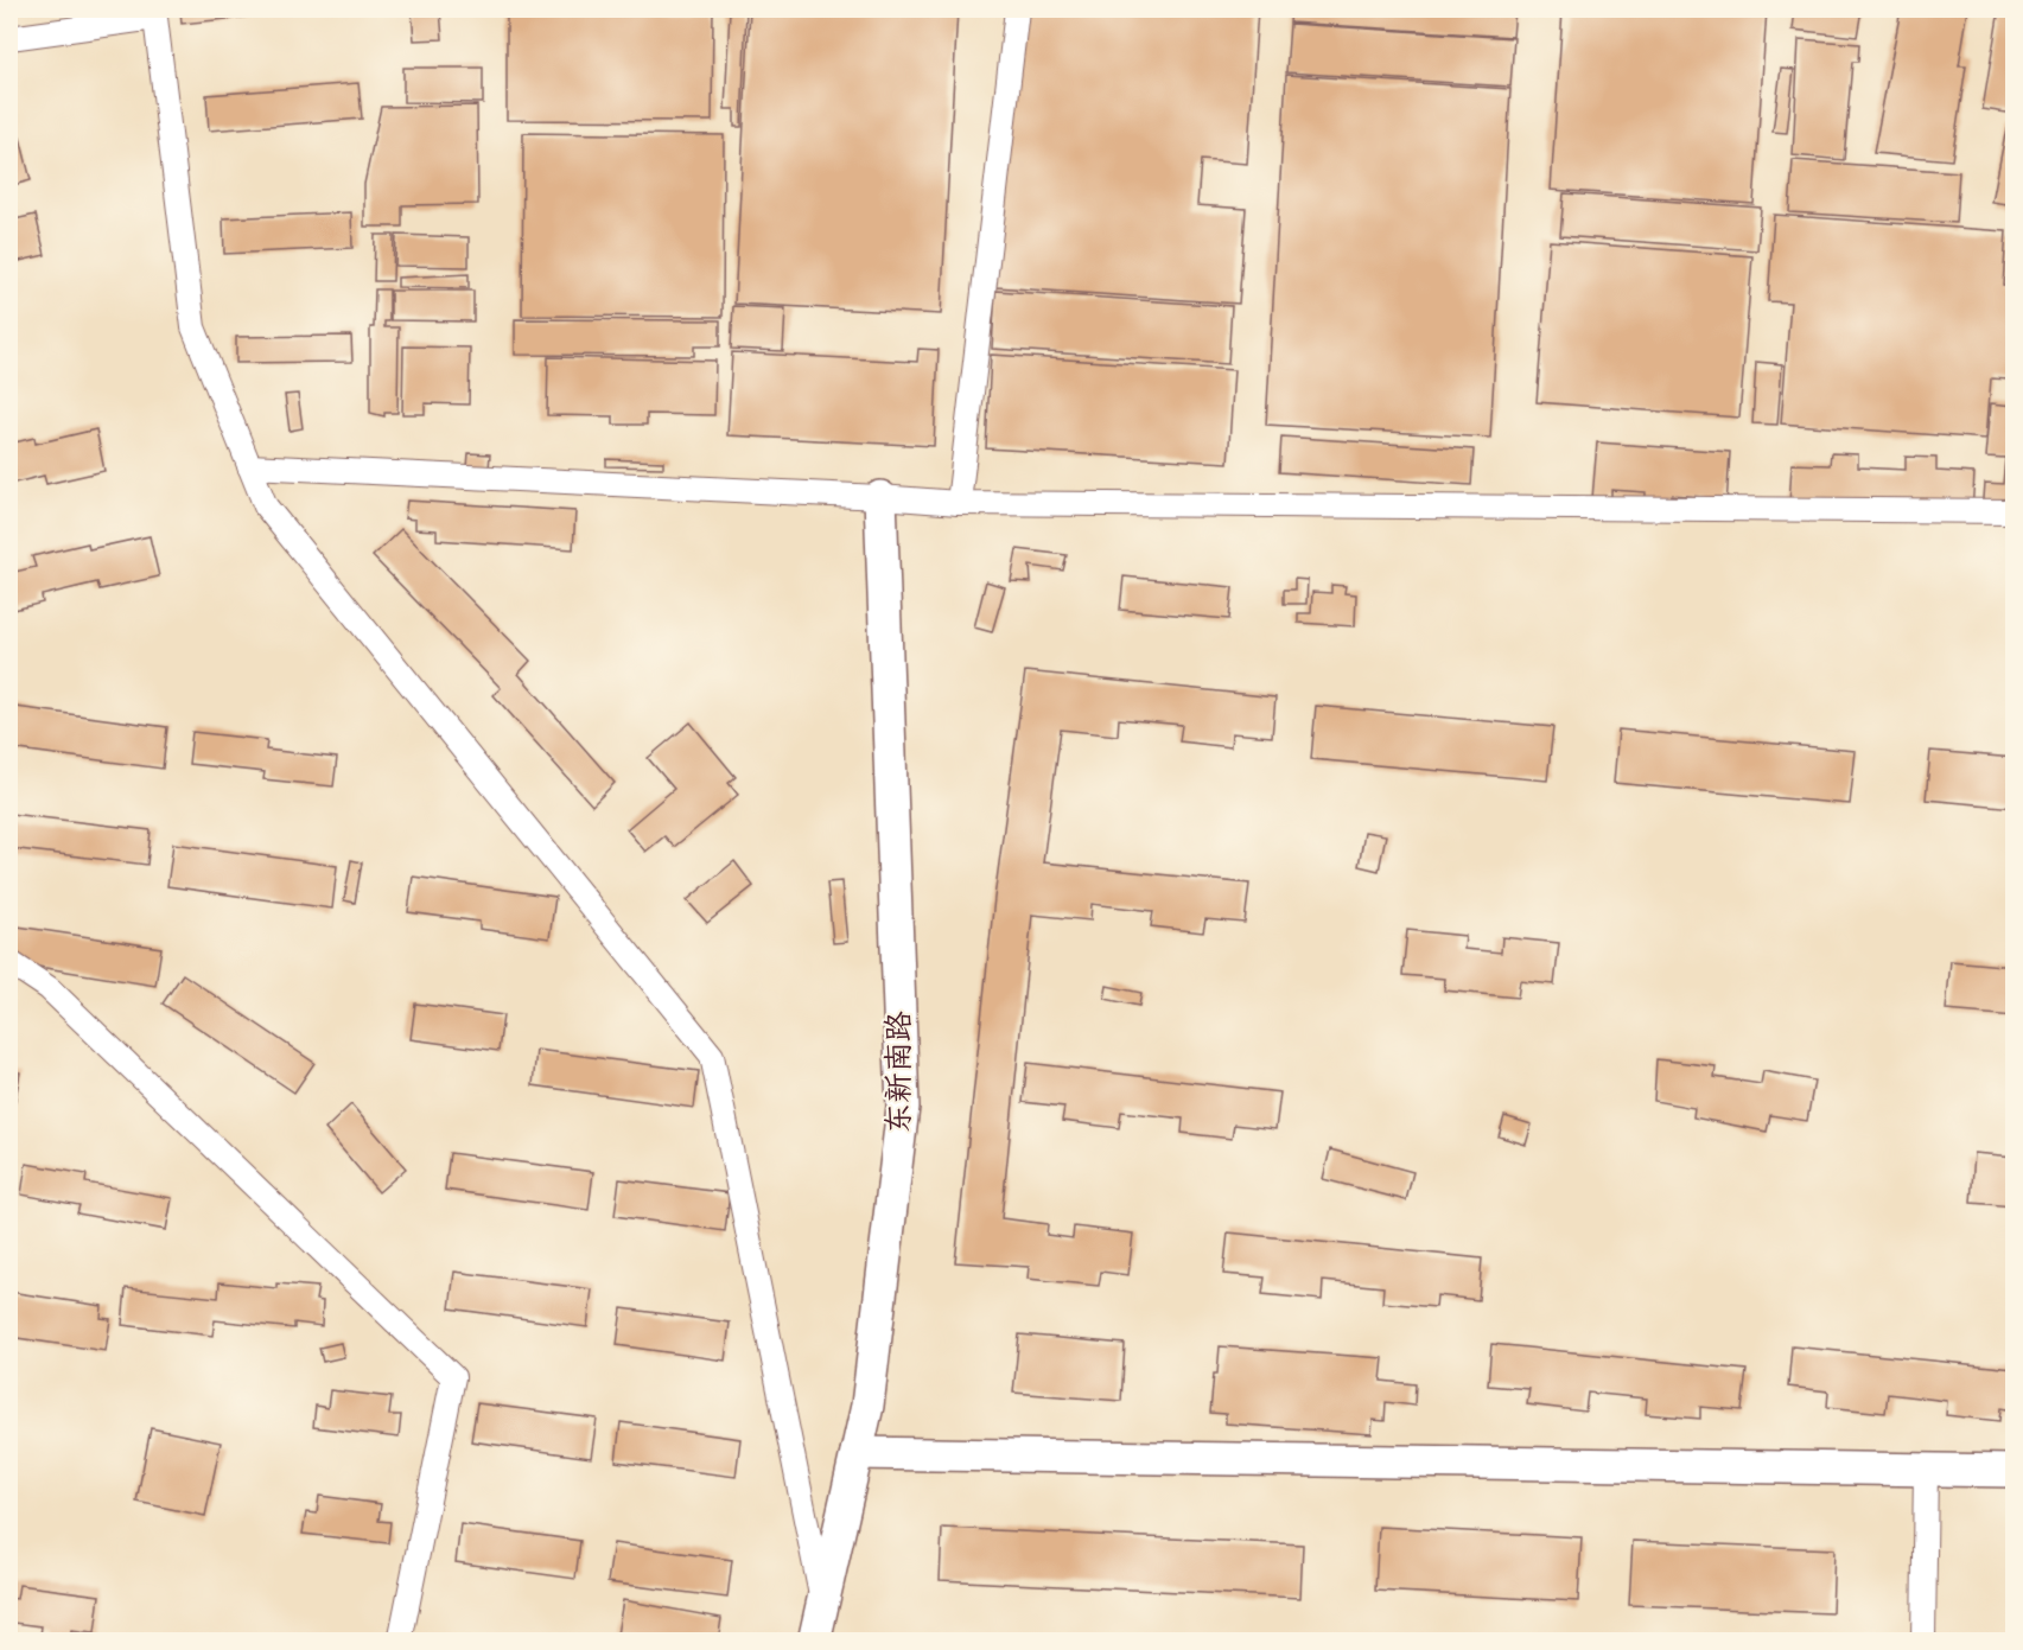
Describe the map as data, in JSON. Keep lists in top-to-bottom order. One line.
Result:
{"streets":{"main road":["东新南路"]}}
